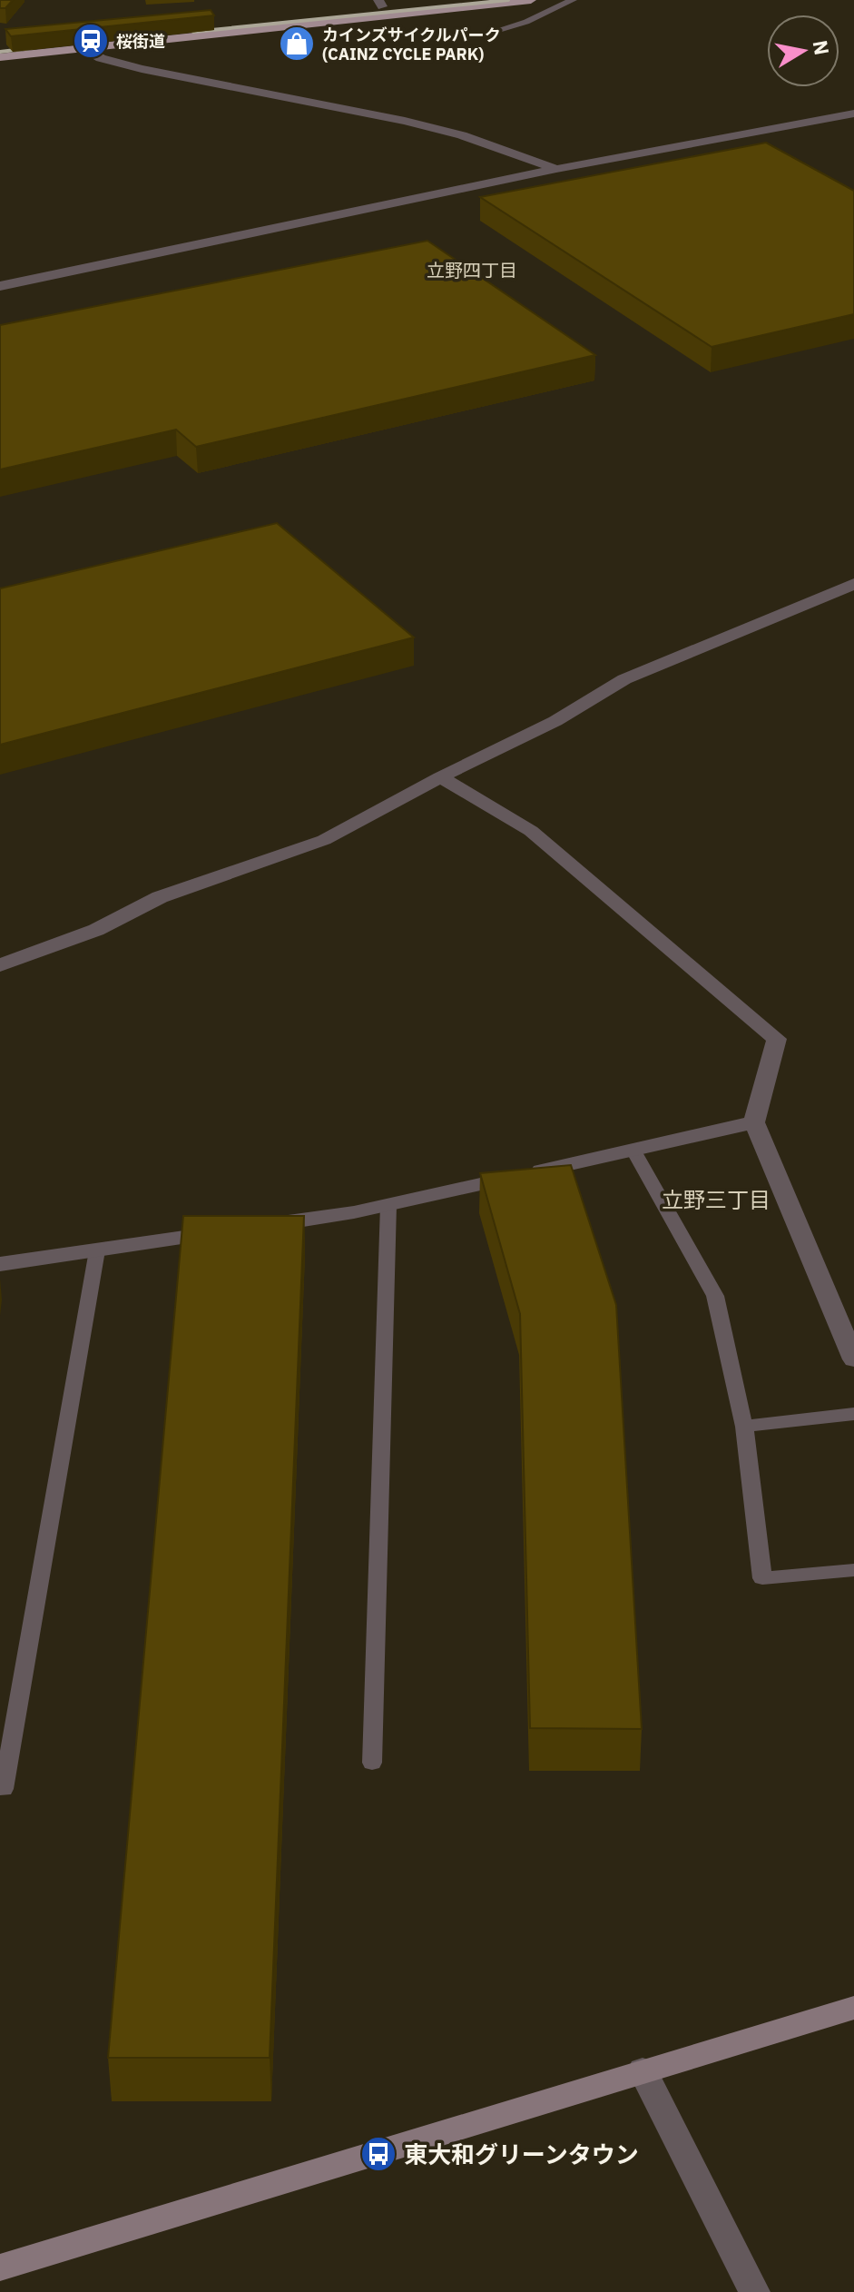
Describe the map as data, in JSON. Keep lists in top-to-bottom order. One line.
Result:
{"districts":["立野四丁目","立野三丁目"],"places":{"station":["桜街道"],"shop":["カインズサイクルパーク (CAINZ CYCLE PARK)"],"bus stop":["東大和グリーンタウン"]},"north":"right"}
